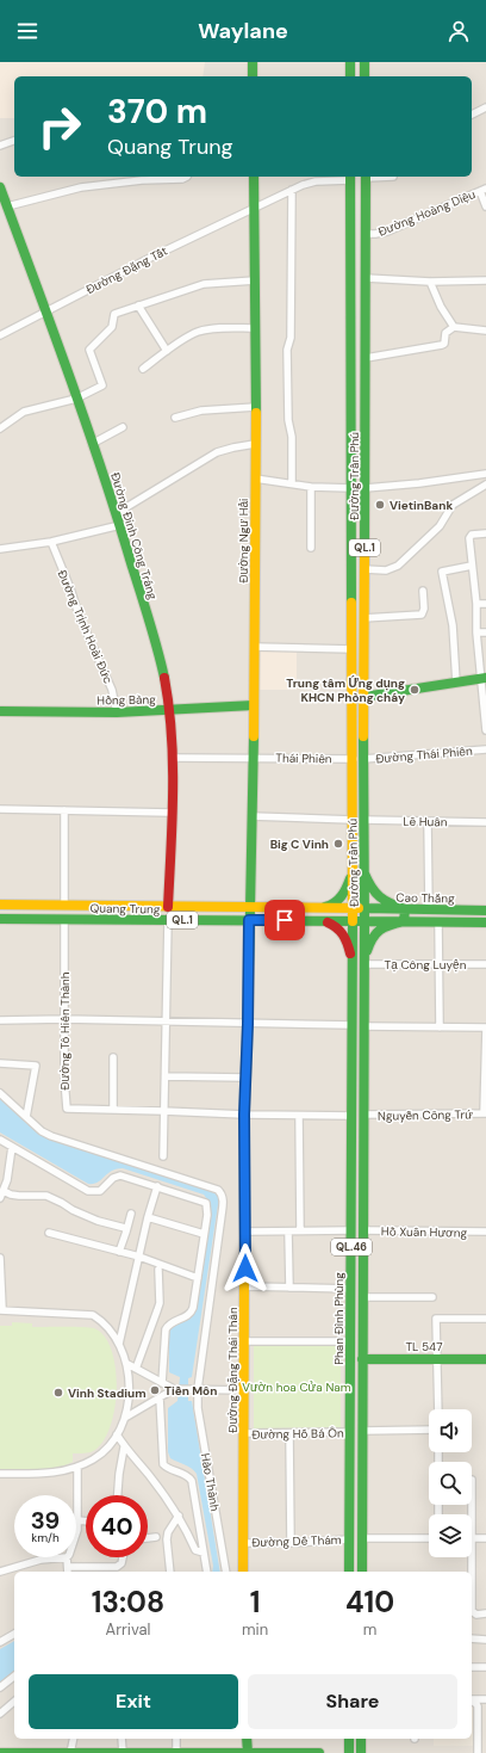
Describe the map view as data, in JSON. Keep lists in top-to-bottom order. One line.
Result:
{"streets":{"main road":["Đường Trần Phú","Đường Đinh Công Tráng","Đường Ngư Hải","QL.1","Hồng Bàng","Cao Thắng","Quang Trung","QL.46","Phan Đình Phùng","TL 547","Đường Đặng Thái Thân"],"street":["Đường Hoàng Diệu","Đường Đặng Tất","Đường Trịnh Hoài Đức","Đường Thái Phiên","Thái Phiên","Lê Huân","Tạ Công Luyện","Đường Tô Hiến Thành","Nguyễn Công Trứ","Hồ Xuân Hương","Đường Hố Bá Ôn","Hào Thành","Đường Dế Thám"]},"crossings":[["Đường Hoàng Diệu","Đường Trần Phú"],["Đường Đặng Tất","Đường Trần Phú"],["Đường Đặng Tất","Đường Đinh Công Tráng"],["Đường Đặng Tất","Đường Ngư Hải"],["Đường Trần Phú","Đường Thái Phiên"],["Đường Trần Phú","Thái Phiên"],["Đường Trần Phú","Lê Huân"],["Đường Trần Phú","Cao Thắng"],["Đường Trần Phú","Quang Trung"],["Đường Trần Phú","Phan Đình Phùng"],["Đường Đinh Công Tráng","Hồng Bàng"],["Đường Đinh Công Tráng","Thái Phiên"],["Đường Đinh Công Tráng","Quang Trung"],["Đường Ngư Hải","Hồng Bàng"],["Đường Ngư Hải","Thái Phiên"],["Đường Ngư Hải","Quang Trung"],["Đường Ngư Hải","Đường Đặng Thái Thân"],["Đường Trịnh Hoài Đức","Hồng Bàng"],["Đường Thái Phiên","Thái Phiên"],["Cao Thắng","Quang Trung"],["Quang Trung","Đường Tô Hiến Thành"],["Quang Trung","Phan Đình Phùng"],["Quang Trung","Đường Đặng Thái Thân"],["Tạ Công Luyện","Phan Đình Phùng"],["Đường Tô Hiến Thành","Đường Đặng Thái Thân"],["Nguyễn Công Trứ","Phan Đình Phùng"],["Hồ Xuân Hương","Phan Đình Phùng"],["Phan Đình Phùng","TL 547"],["Phan Đình Phùng","Đường Hố Bá Ôn"],["Phan Đình Phùng","Đường Dế Thám"],["Đường Đặng Thái Thân","Đường Hố Bá Ôn"],["Đường Đặng Thái Thân","Đường Dế Thám"]],"parks":["Vườn hoa Cửa Nam"],"places":["VietinBank","Trung tâm Ứng dụng KHCN Phòng cháy","Big C Vinh","Tiền Môn","Vinh Stadium"],"page":{"header":"Waylane","turn":["370 m","Quang Trung"],"speed":"39 km/h","limit":"40","eta":["13:08","Arrival","1","min","410","m"],"buttons":["Exit","Share"]}}
